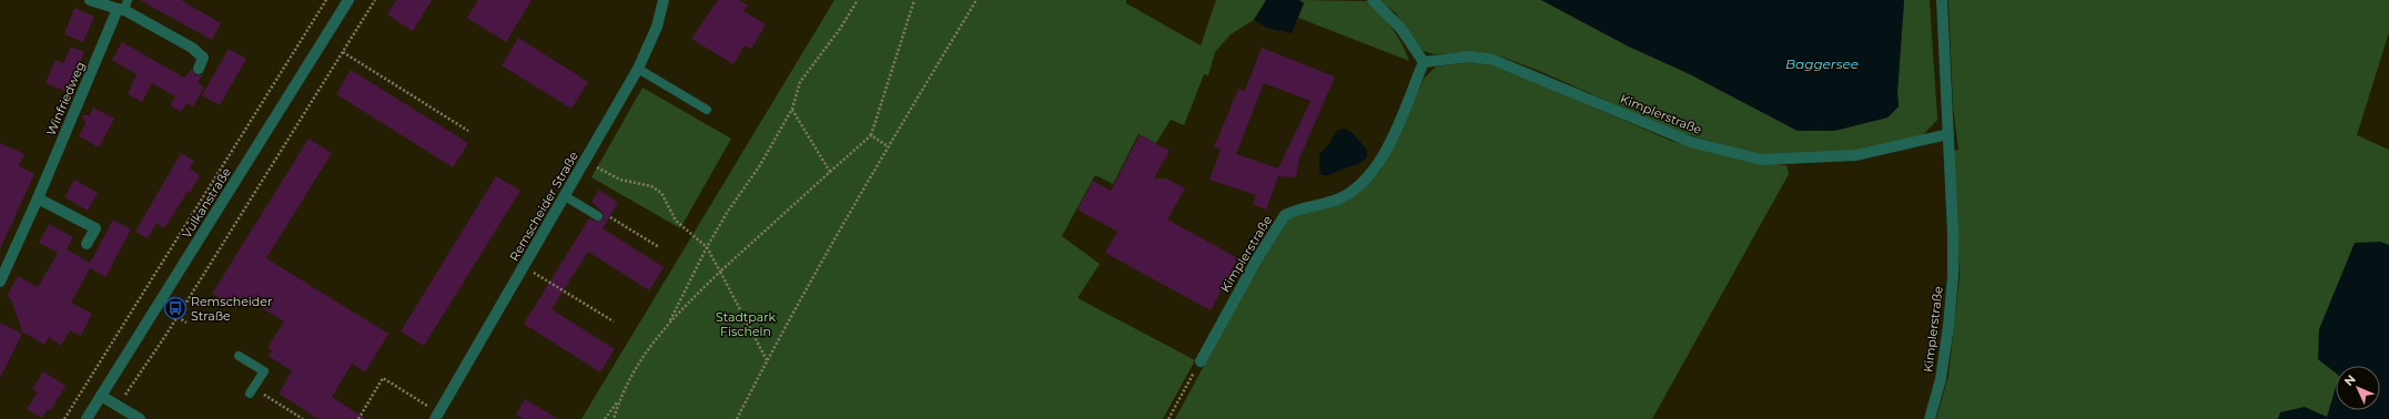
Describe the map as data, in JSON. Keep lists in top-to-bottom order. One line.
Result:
{"streets":{"street":["Winfriedweg","Kimplerstraße","Vulkanstraße","Remscheider Straße"]},"water":["Baggersee"],"parks":["Stadtpark Fischeln"],"places":{"bus stop":["Remscheider Straße"]},"north":"top left"}
